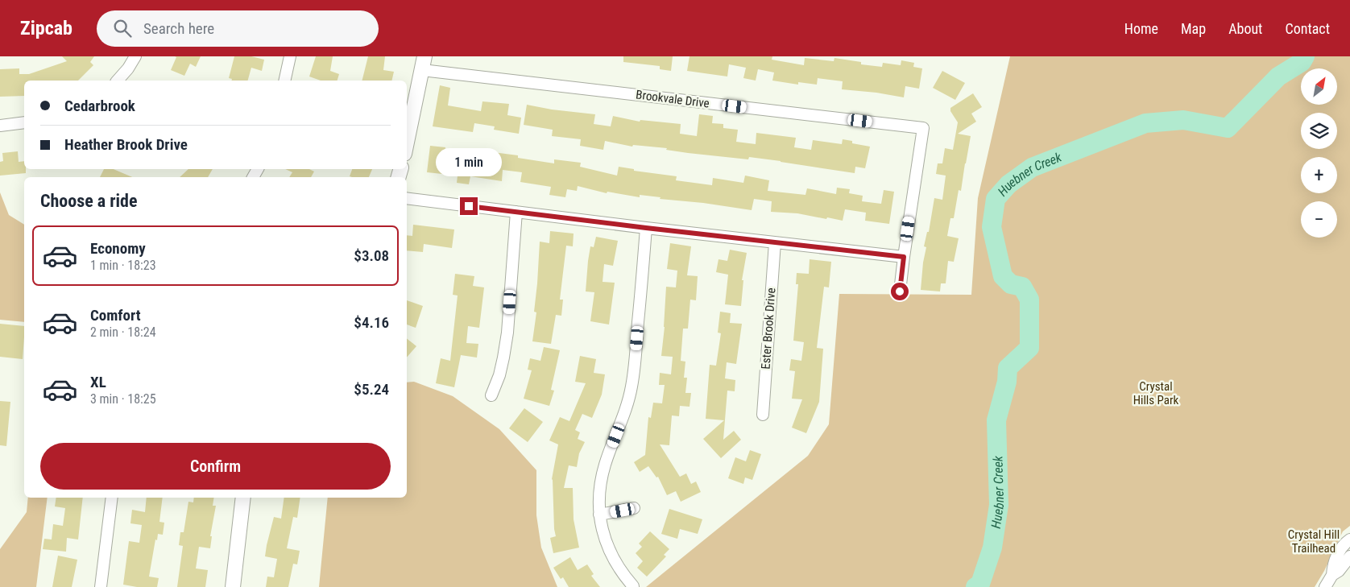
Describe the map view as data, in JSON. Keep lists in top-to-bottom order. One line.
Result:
{"streets":{"street":["Brookvale Drive","Ester Brook Drive"]},"water":["Huebner Creek"],"parks":["Crystal Hills Park","Crystal Hill Trailhead"],"north":"top right","page":{"header":"Zipcab","search":"Search here","nav":["Home","Map","About","Contact"],"map_buttons":["+","−"],"banner":["Cedarbrook","Heather Brook Drive"],"bubble":"1 min","heading":"Choose a ride","list":[{"name":"Economy","note":"1 min · 18:23","value":"$3.08"},{"name":"Comfort","note":"2 min · 18:24","value":"$4.16"},{"name":"XL","note":"3 min · 18:25","value":"$5.24"}],"buttons":"Confirm"}}
